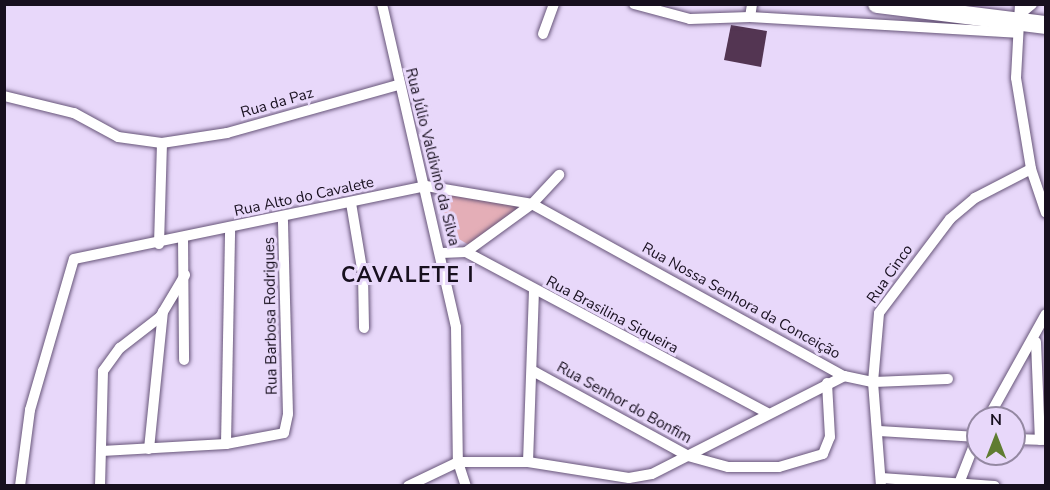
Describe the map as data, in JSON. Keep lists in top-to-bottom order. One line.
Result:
{"streets":{"street":["Rua da Paz","Rua Júlio Valdivino da Silva","Rua Alto do Cavalete","Rua Cinco","Rua Nossa Senhora da Conceição","Rua Brasilina Siqueira","Rua Barbosa Rodrigues","Rua Senhor do Bonfim"]},"crossings":[["Rua da Paz","Rua Júlio Valdivino da Silva"],["Rua Júlio Valdivino da Silva","Rua Alto do Cavalete"],["Rua Alto do Cavalete","Rua Nossa Senhora da Conceição"],["Rua Alto do Cavalete","Rua Barbosa Rodrigues"],["Rua Cinco","Rua Nossa Senhora da Conceição"]],"districts":["CAVALETE I"],"north":"top"}
